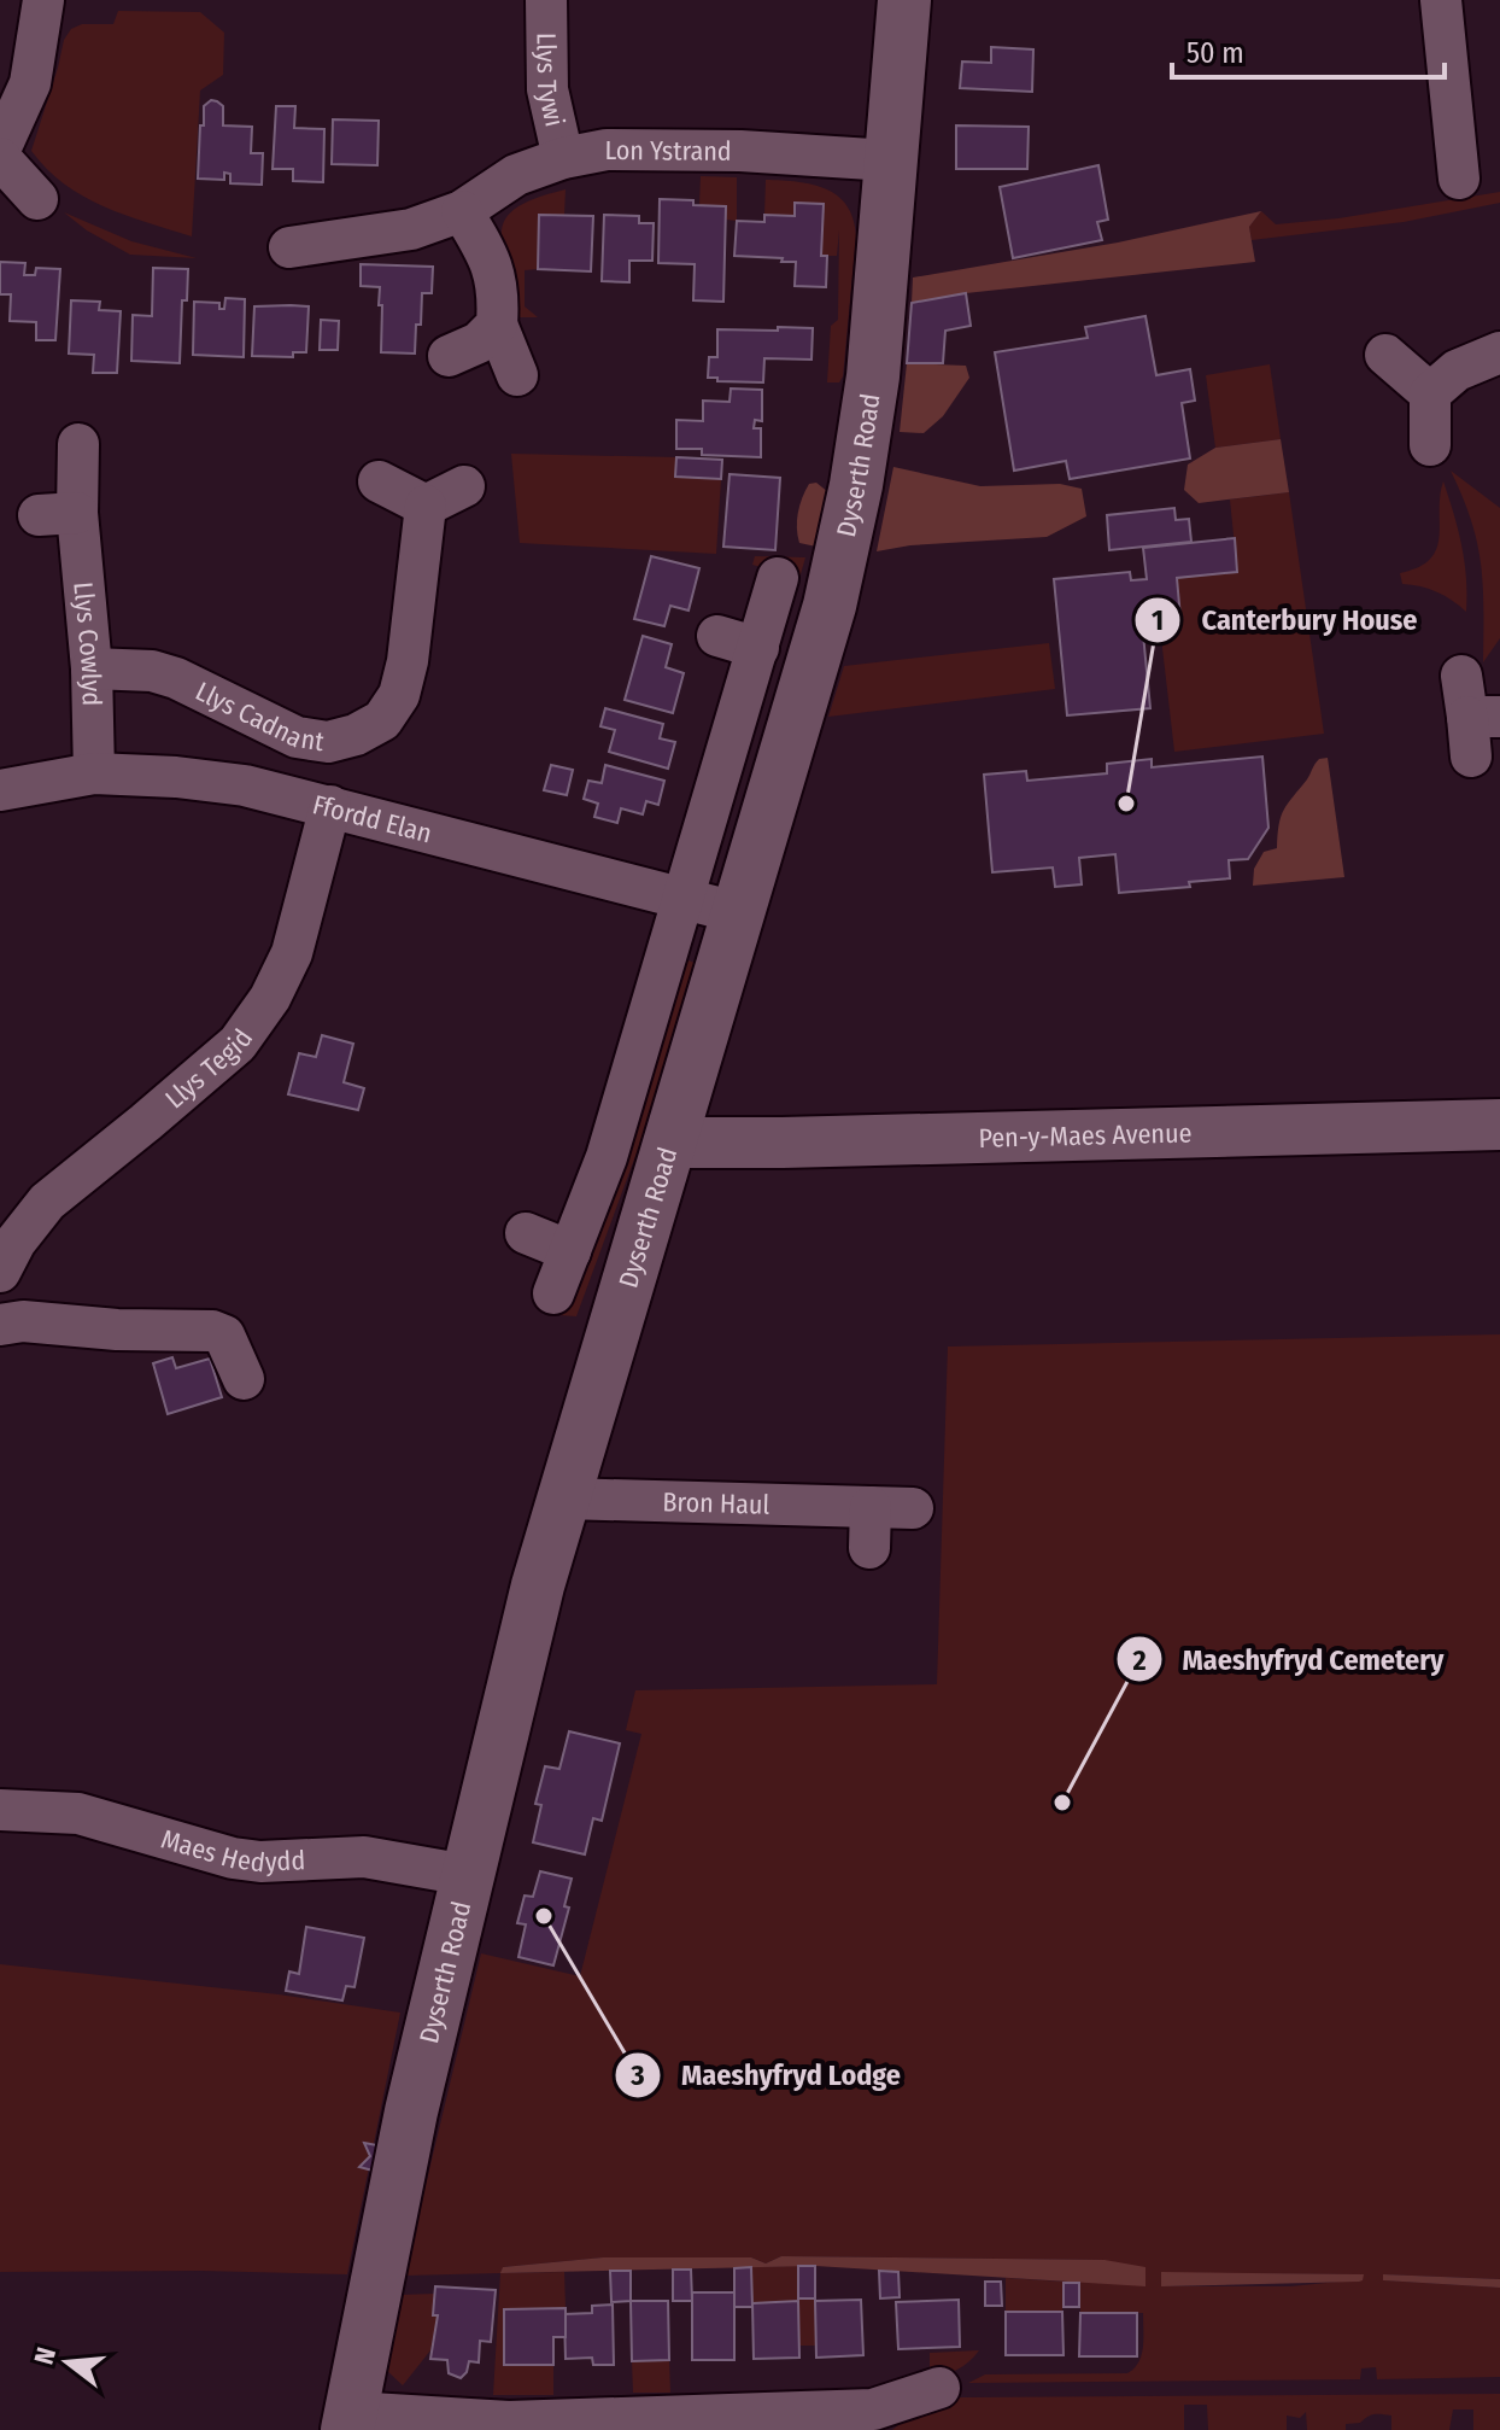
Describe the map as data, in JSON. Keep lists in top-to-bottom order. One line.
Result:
{"streets":{"main road":["Dyserth Road"],"street":["Llys Tywi","Lon Ystrand","Llys Cowlyd","Llys Cadnant","Ffordd Elan","Llys Tegid","Pen-y-Maes Avenue","Bron Haul","Maes Hedydd"]},"crossings":[["Llys Tywi","Lon Ystrand"],["Lon Ystrand","Dyserth Road"],["Dyserth Road","Ffordd Elan"],["Dyserth Road","Pen-y-Maes Avenue"],["Dyserth Road","Bron Haul"],["Dyserth Road","Maes Hedydd"],["Llys Cowlyd","Llys Cadnant"],["Llys Cowlyd","Ffordd Elan"],["Ffordd Elan","Llys Tegid"]],"places":["Canterbury House","Maeshyfryd Cemetery","Maeshyfryd Lodge"],"scale_bar":"50 m","north":"left"}
